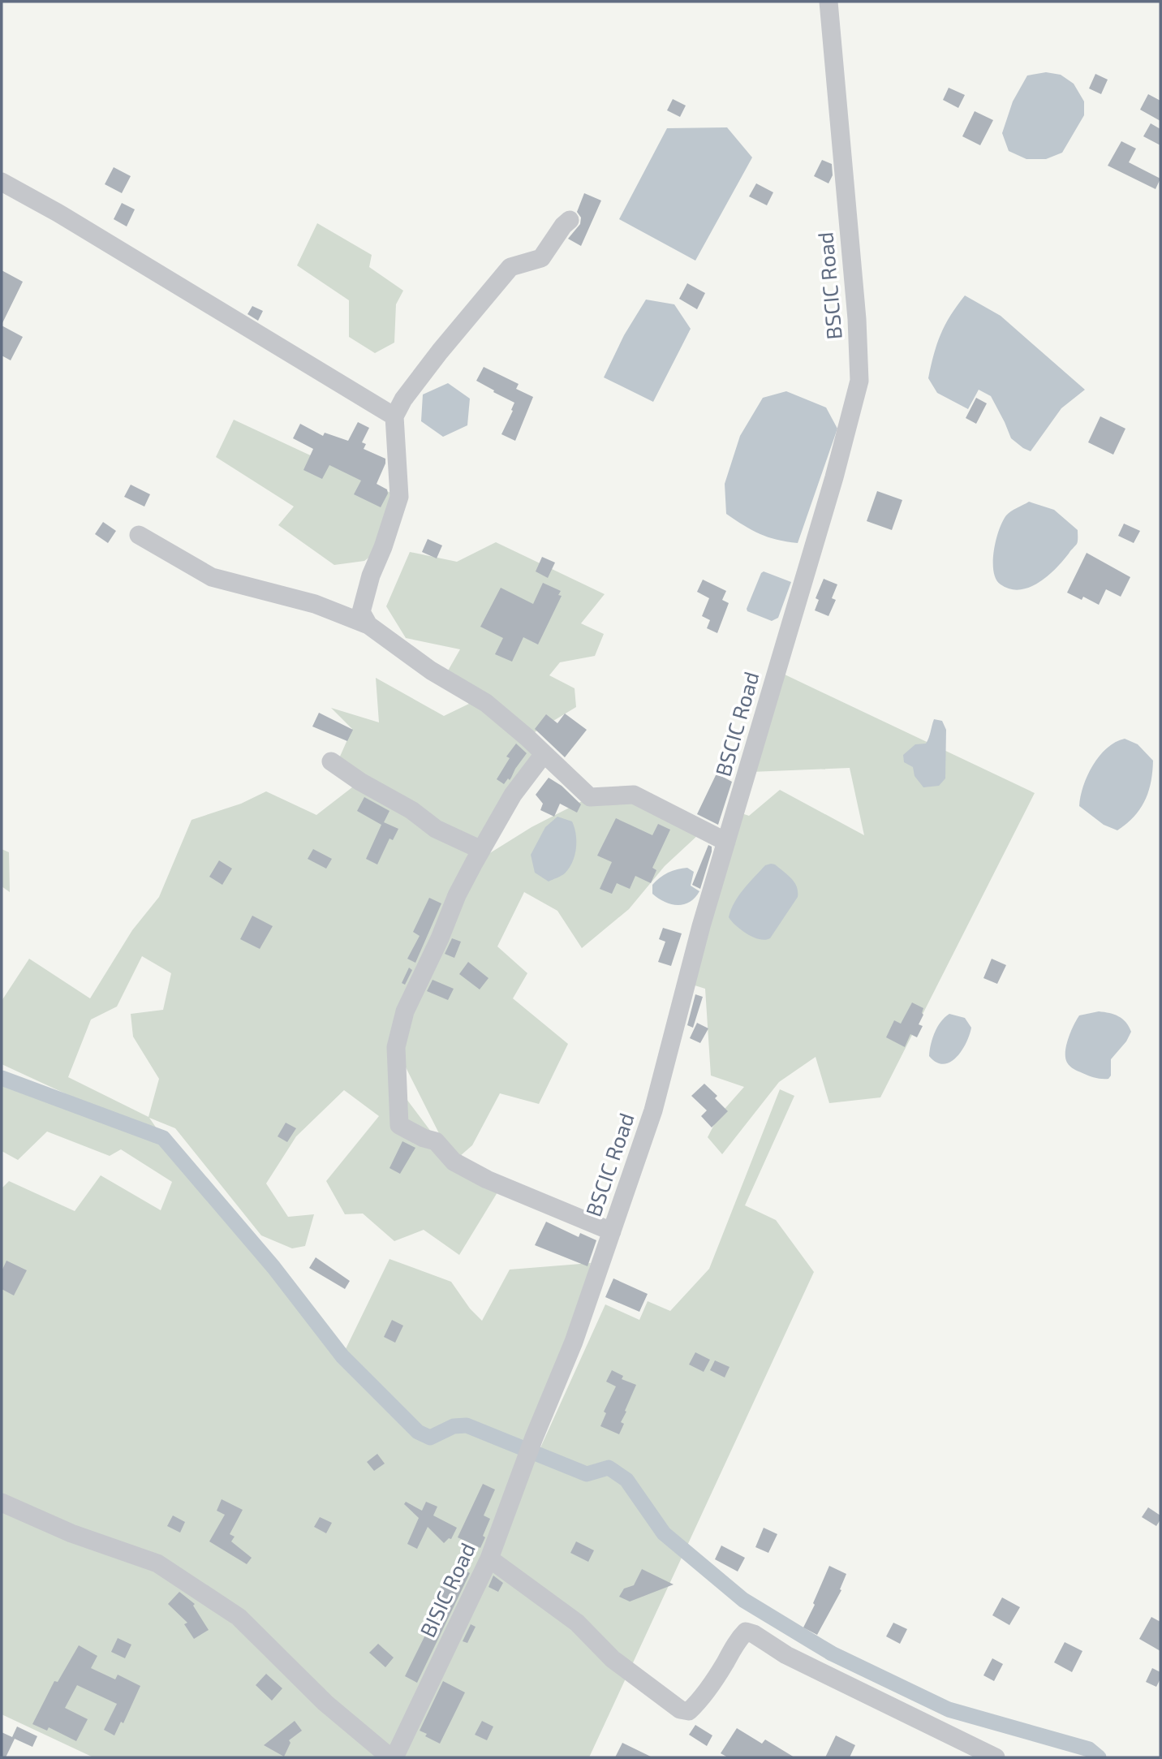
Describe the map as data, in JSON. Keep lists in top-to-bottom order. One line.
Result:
{"streets":{"street":["BSCIC Road","BISIC Road"]},"crossings":[["BSCIC Road","BISIC Road"]]}
